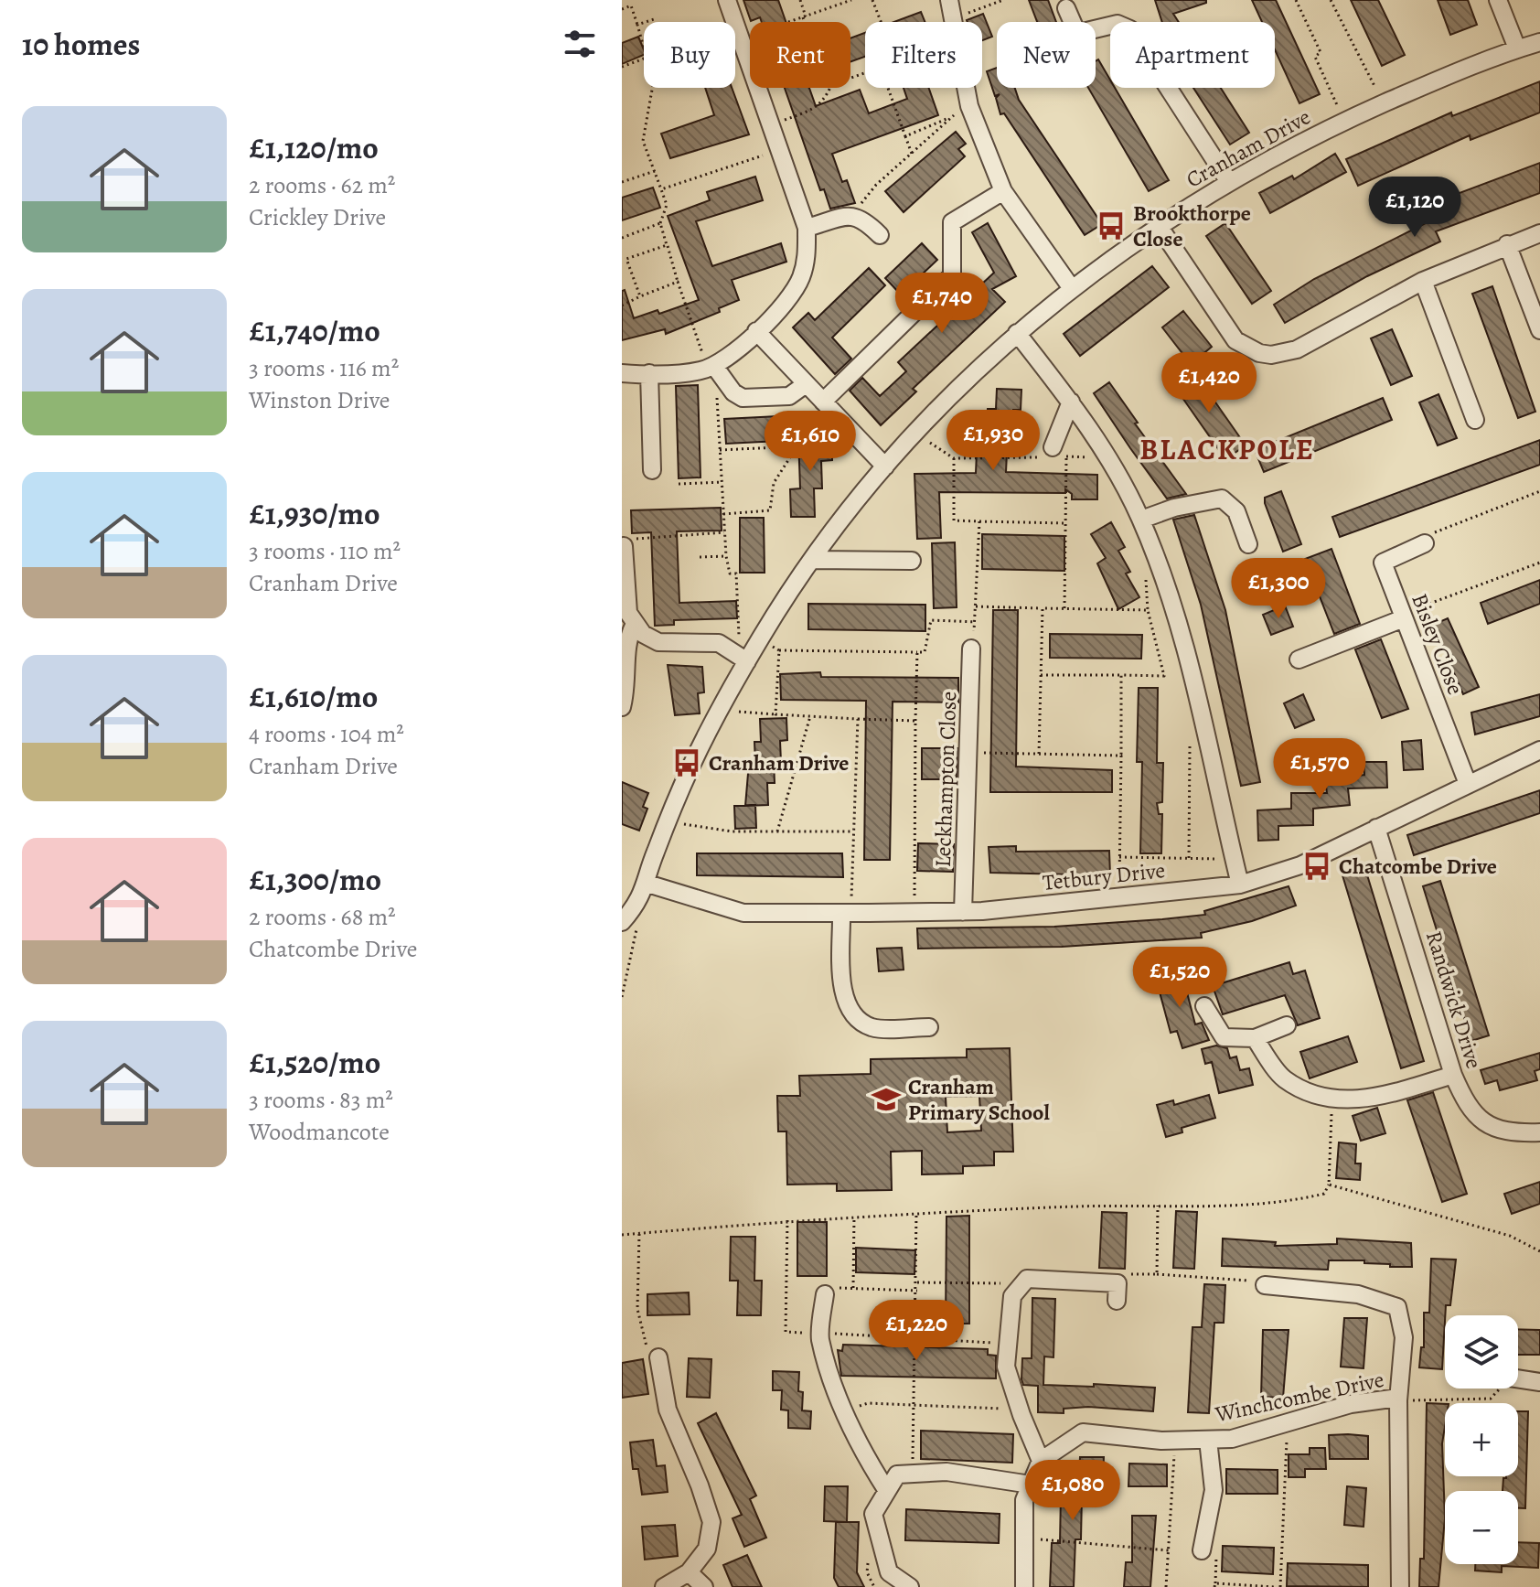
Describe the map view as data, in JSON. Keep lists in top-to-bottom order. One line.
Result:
{"streets":{"street":["Cranham Drive","Bisley Close","Leckhampton Close","Tetbury Drive","Randwick Drive","Winchcombe Drive"]},"crossings":[["Cranham Drive","Tetbury Drive"],["Bisley Close","Tetbury Drive"],["Leckhampton Close","Tetbury Drive"],["Tetbury Drive","Randwick Drive"]],"districts":["BLACKPOLE"],"places":{"bus stop":["Brookthorpe Close","Cranham Drive","Chatcombe Drive"],"school or university":["Cranham Primary School"]},"page":{"heading":"10 homes","chip":["Buy","Rent","Filters","New","Apartment"],"list":[{"name":"£1,120/mo","note":"2 rooms · 62 m² · Crickley Drive"},{"name":"£1,740/mo","note":"3 rooms · 116 m² · Winston Drive"},{"name":"£1,930/mo","note":"3 rooms · 110 m² · Cranham Drive"},{"name":"£1,610/mo","note":"4 rooms · 104 m² · Cranham Drive"},{"name":"£1,300/mo","note":"2 rooms · 68 m² · Chatcombe Drive"},{"name":"£1,520/mo","note":"3 rooms · 83 m² · Woodmancote"}],"price":["£1,120","£1,740","£1,420","£1,930","£1,610","£1,300","£1,570","£1,520","£1,220","£1,080"],"map_buttons":["+","−"]}}
